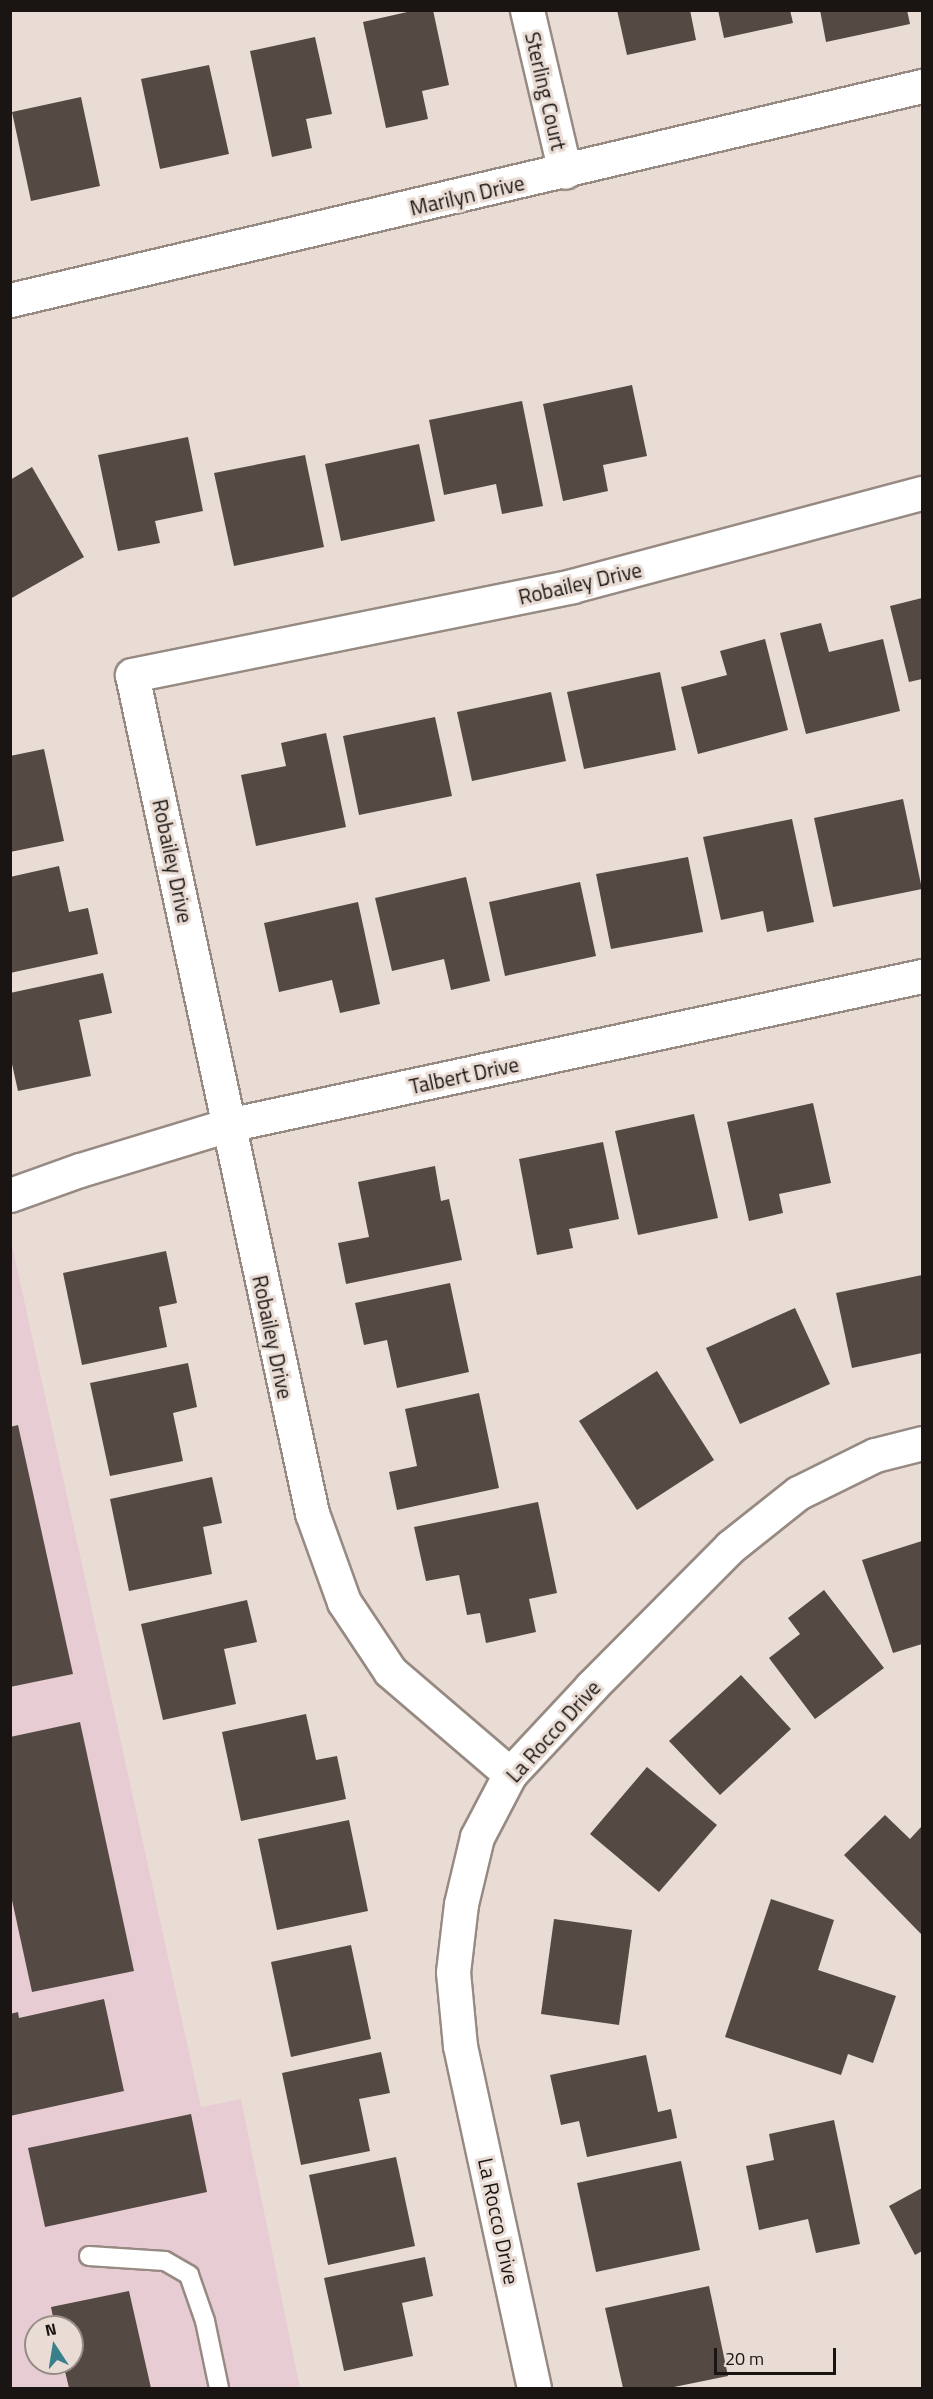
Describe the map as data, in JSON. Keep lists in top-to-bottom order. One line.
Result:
{"streets":{"street":["Sterling Court","Marilyn Drive","Robailey Drive","Talbert Drive","La Rocco Drive"]},"crossings":[["Sterling Court","Marilyn Drive"],["Robailey Drive","Talbert Drive"],["Robailey Drive","La Rocco Drive"]],"scale_bar":"20 m","north":"top"}
